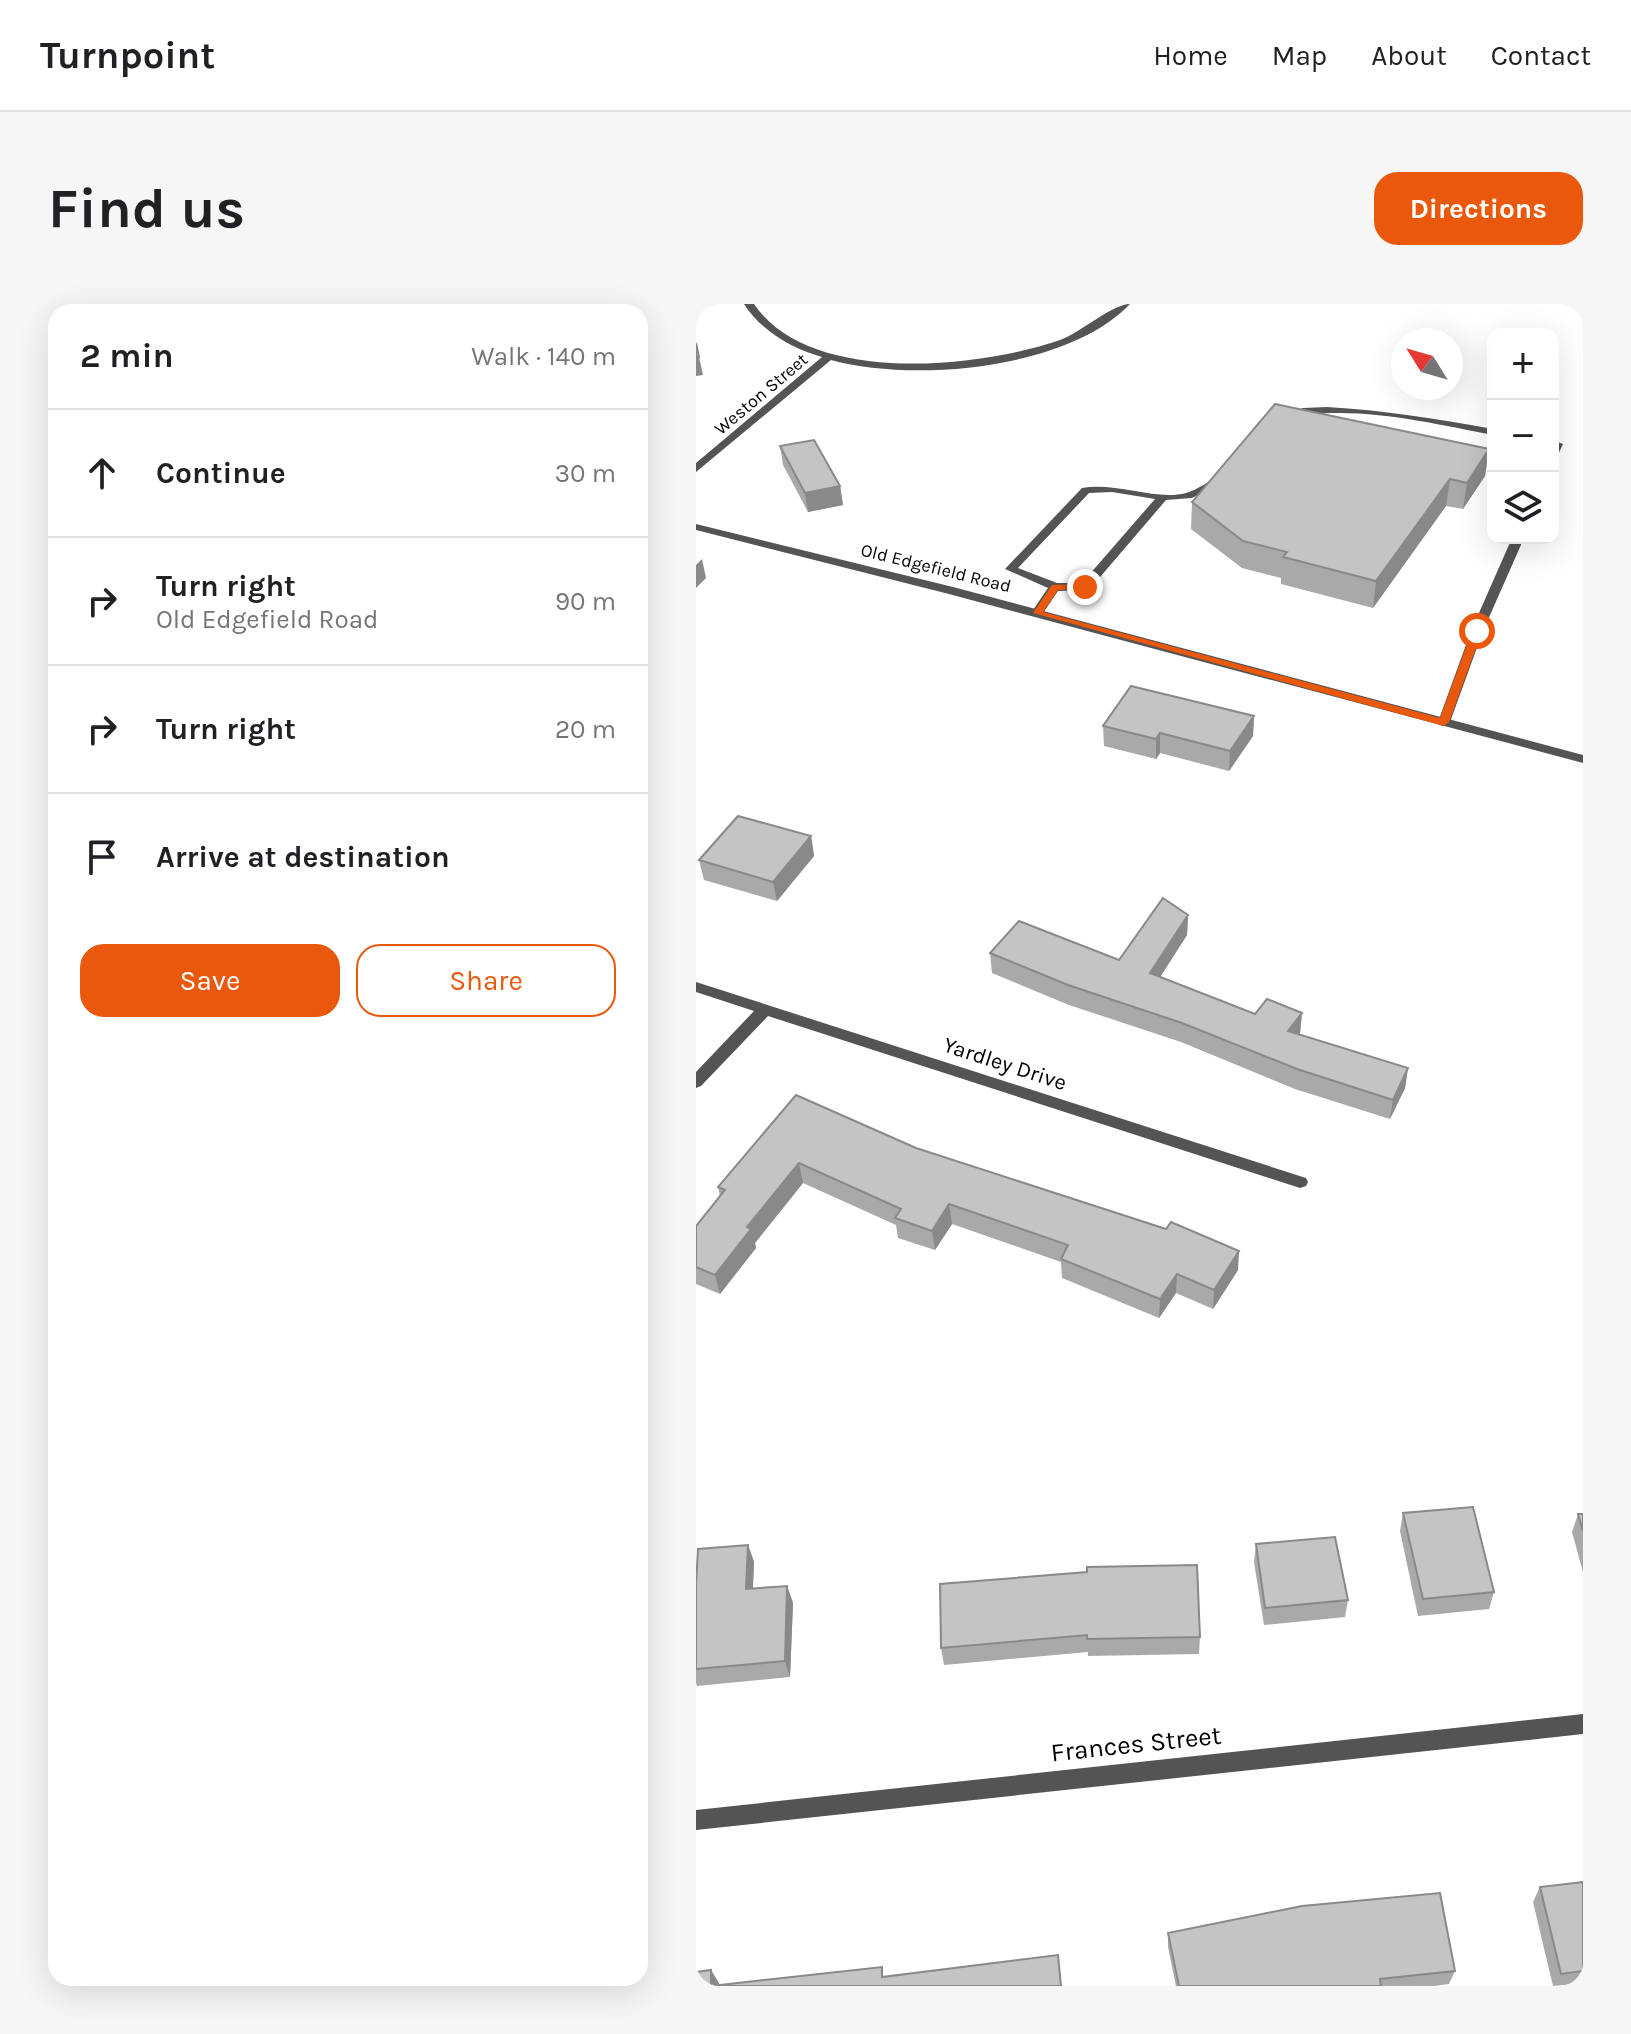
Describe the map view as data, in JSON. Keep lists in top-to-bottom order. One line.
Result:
{"streets":{"street":["Weston Street","Old Edgefield Road","Yardley Drive","Frances Street"]},"north":"top left","page":{"header":"Turnpoint","nav":["Home","Map","About","Contact"],"buttons":["Directions",["Save","Share"]],"title":"Find us","heading":["2 min","Walk · 140 m"],"map_buttons":["+","−"],"list":[["Continue","30 m"],["Turn right","Old Edgefield Road","90 m"],["Turn right","20 m"],"Arrive at destination"]}}
